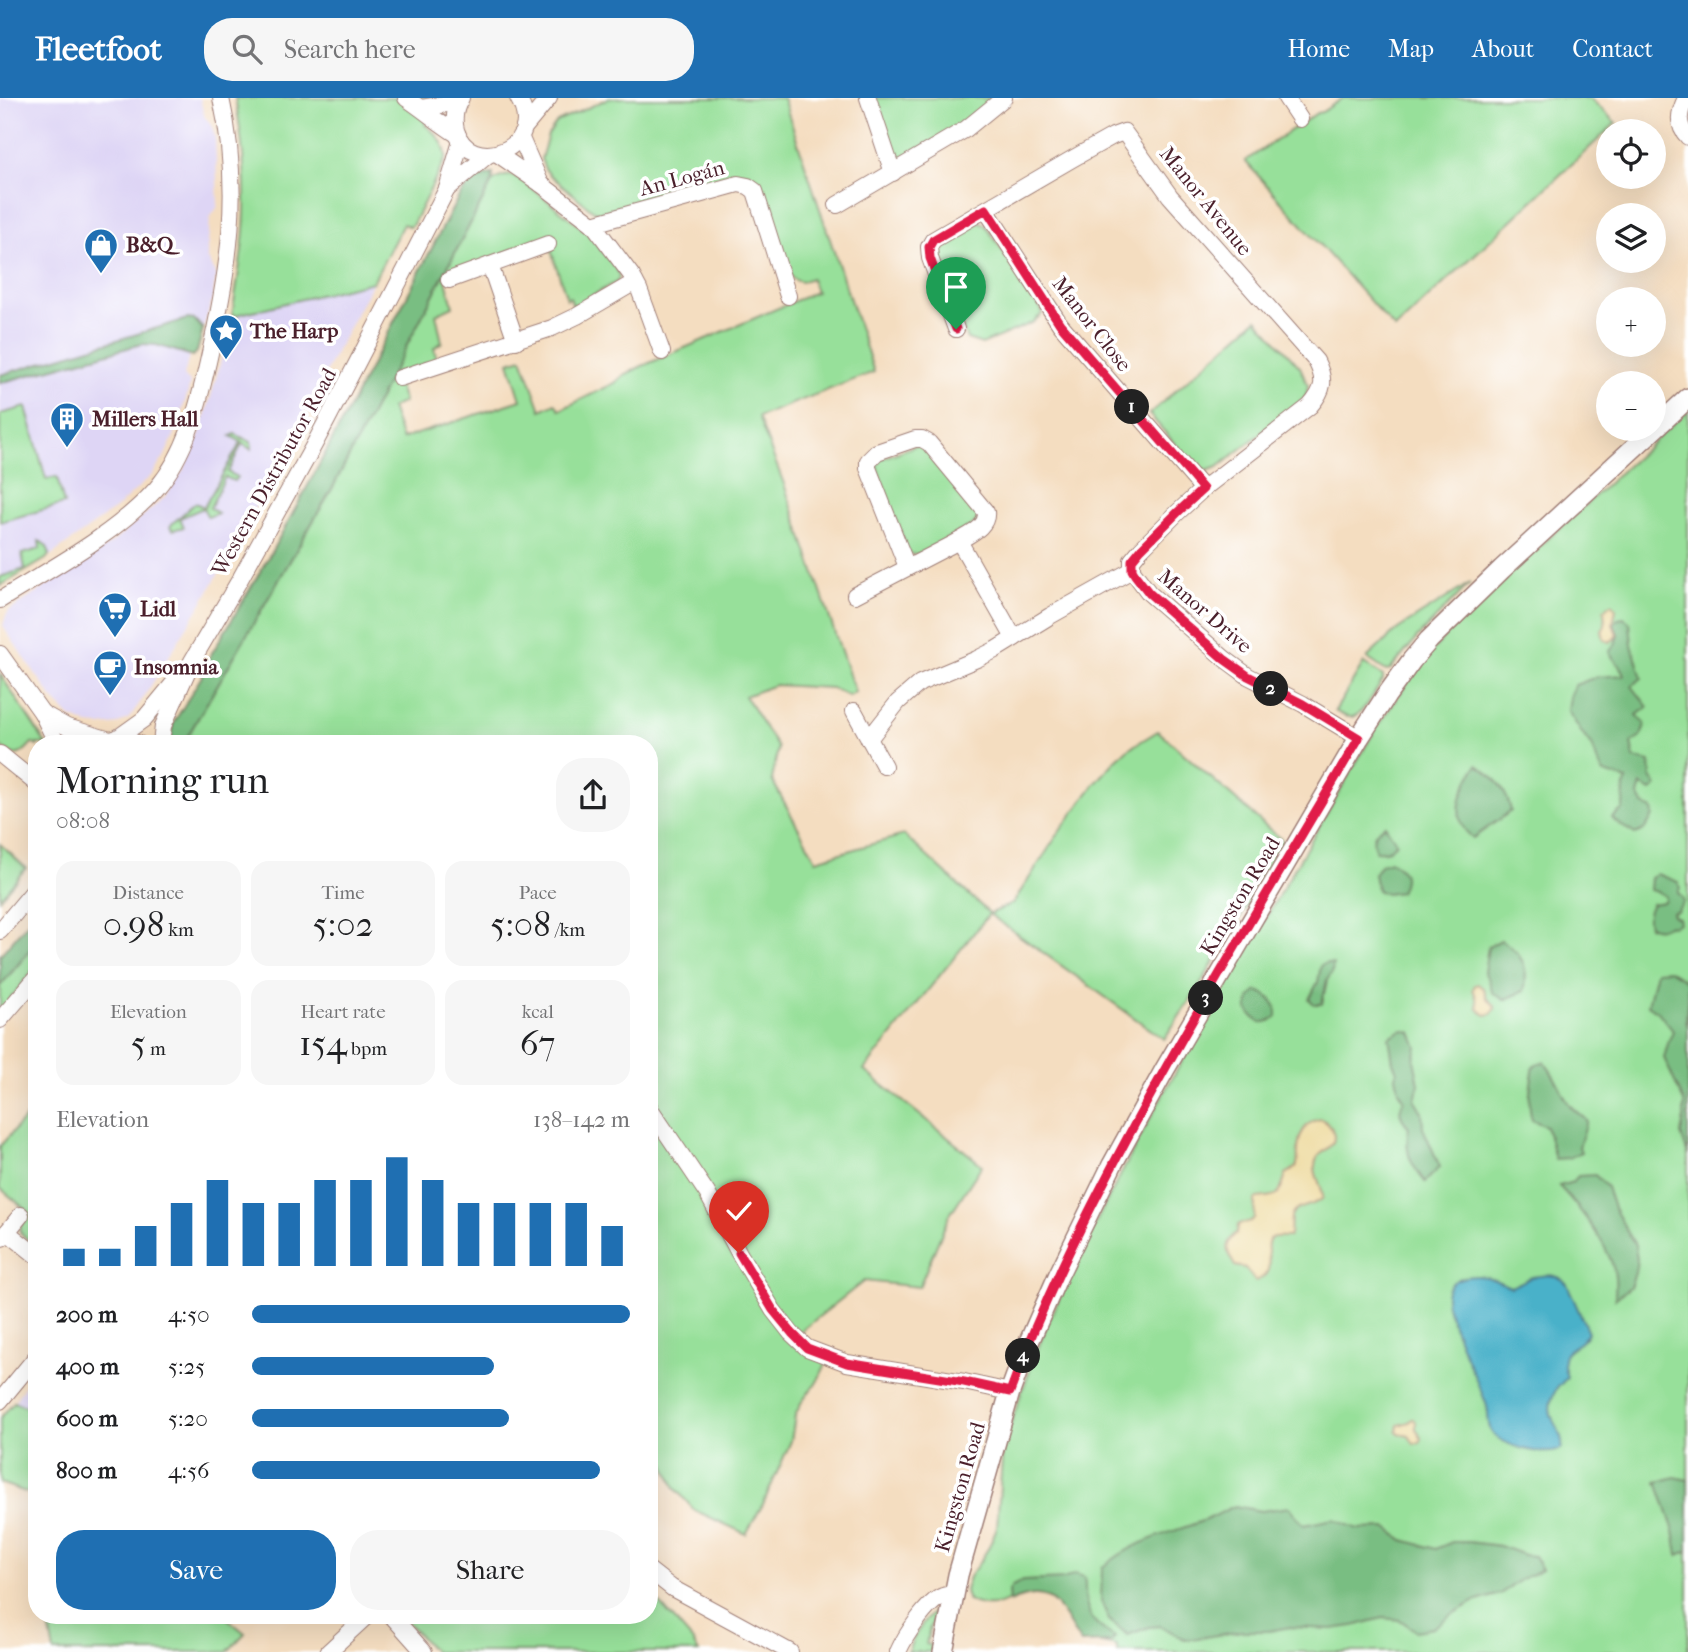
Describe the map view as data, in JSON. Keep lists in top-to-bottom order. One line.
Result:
{"streets":{"main road":["Kingston Road"],"street":["An Logán","Manor Avenue","Manor Close","Western Distributor Road","Manor Drive"]},"crossings":[["Manor Avenue","Manor Close"],["Manor Avenue","Manor Drive"],["Manor Close","Manor Drive"],["Manor Drive","Kingston Road"]],"places":{"shop":["B&Q"],"place":["The Harp"],"building":["Millers Hall"],"supermarket":["Lidl"],"cafe":["Insomnia"]},"page":{"header":"Fleetfoot","search":"Search here","nav":["Home","Map","About","Contact"],"map_buttons":["+","−"],"pins":["1","2","3","4"],"heading":["Morning run","08:08"],"stats":[["Distance","0.98 km"],["Time","5:02"],["Pace","5:08 /km"],["Elevation","5 m"],["Heart rate","154 bpm"],["kcal","67"]],"chart":["Elevation","138–142 m"],"list":[{"name":"200 m","note":"4:50"},{"name":"400 m","note":"5:25"},{"name":"600 m","note":"5:20"},{"name":"800 m","note":"4:56"}],"buttons":["Save","Share"]}}
